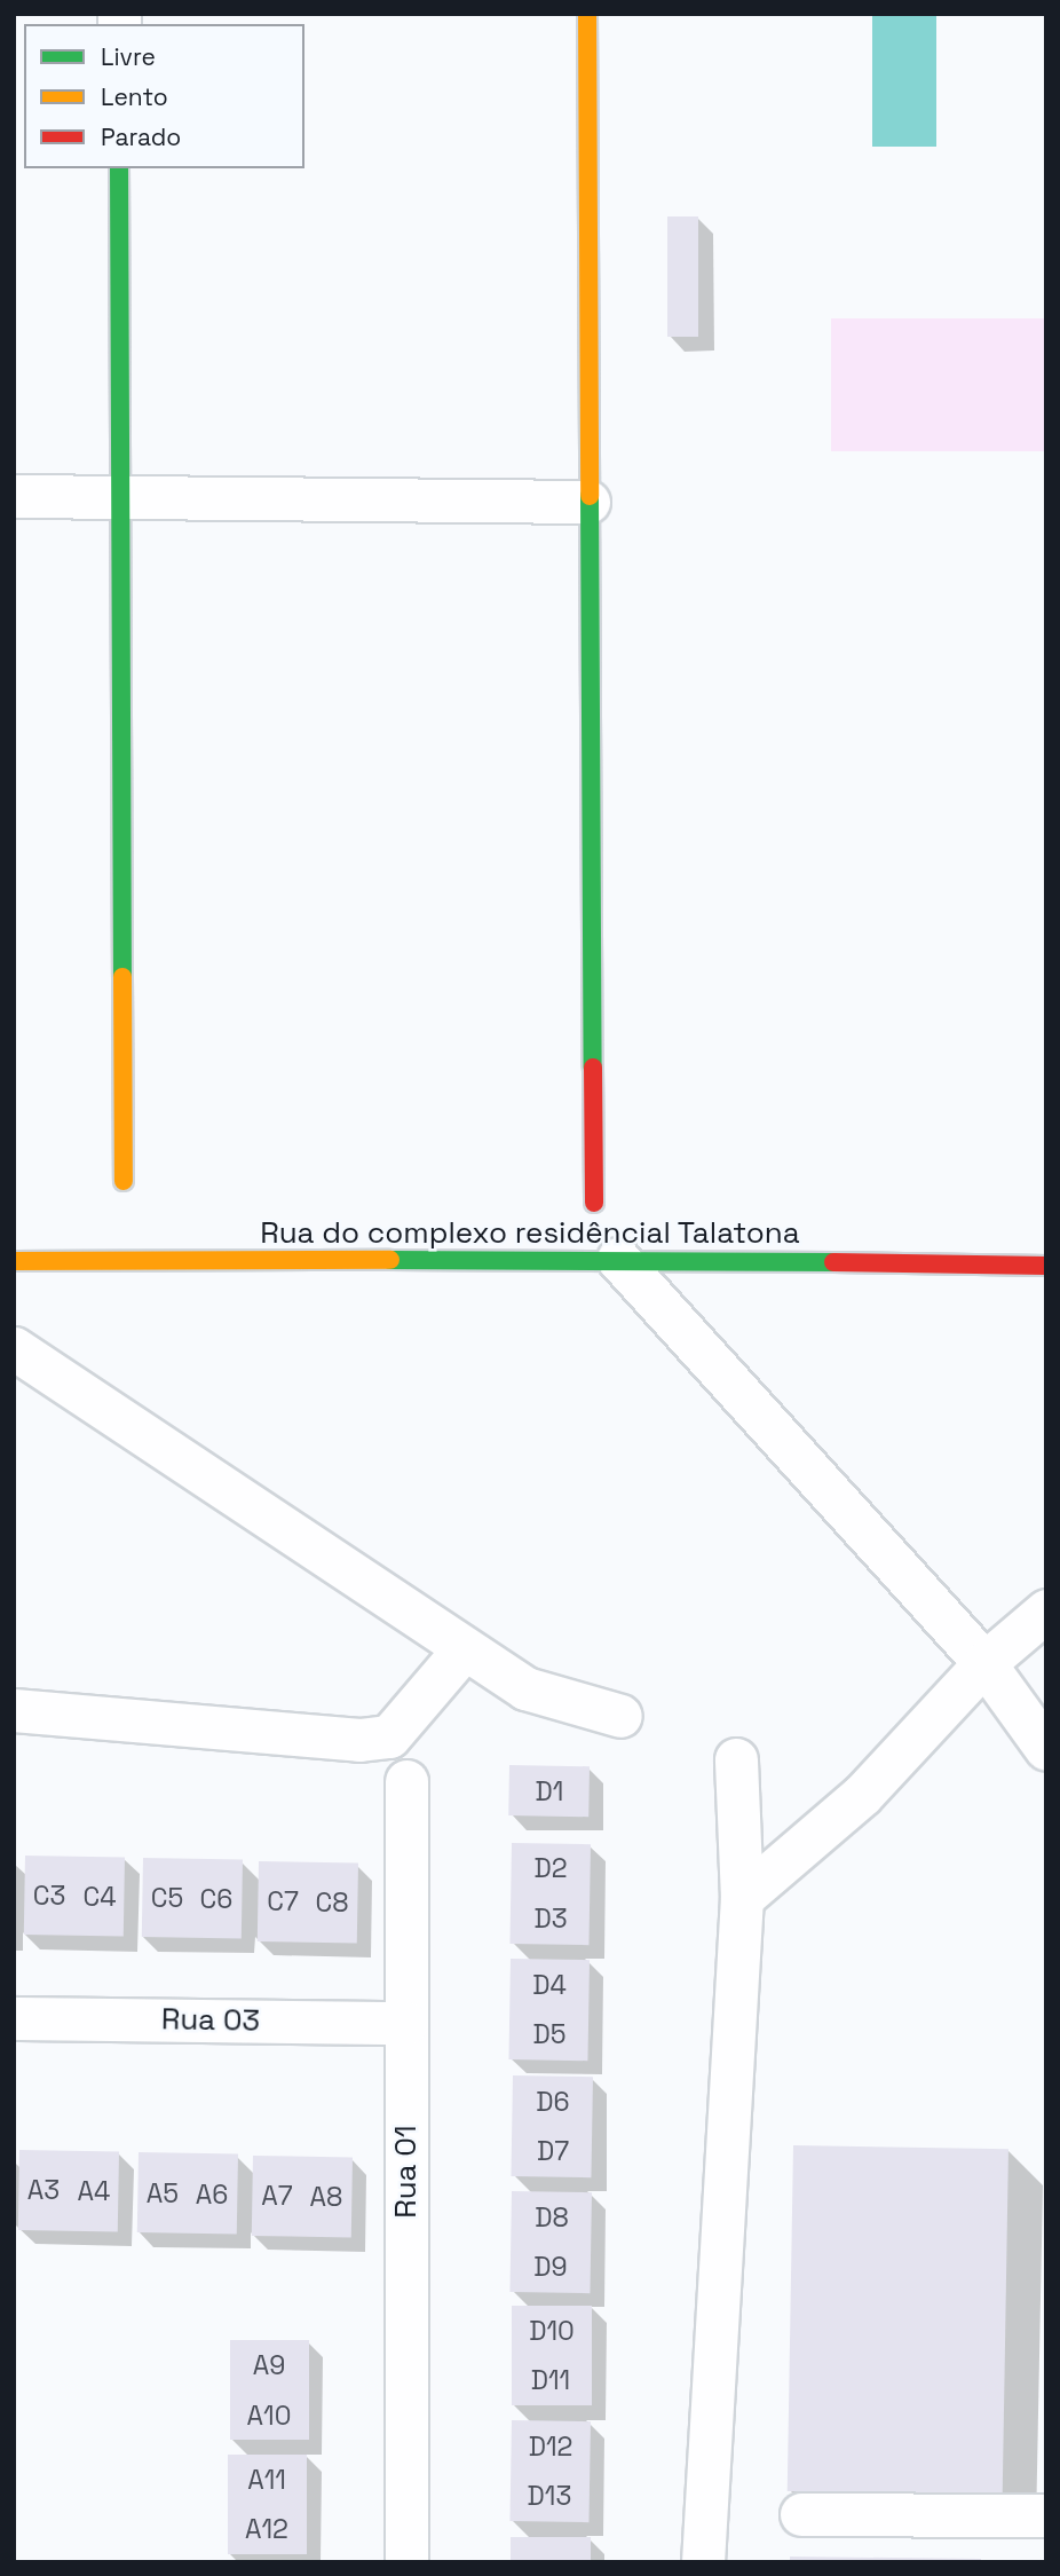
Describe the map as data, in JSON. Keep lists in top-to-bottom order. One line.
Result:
{"streets":{"street":["Rua do complexo residêncial Talatona","Rua 03","Rua 01"]},"crossings":[["Rua 03","Rua 01"]],"house_numbers":["D1","D2","C3","C4","C5","C6","C7","C8","D3","D4","D5","D6","D7","A3","A4","A5","A6","A7","A8","D8","D9","D10","A9","D11","A10","D12","A11","D13","A12"],"legend":["Livre","Lento","Parado"]}
